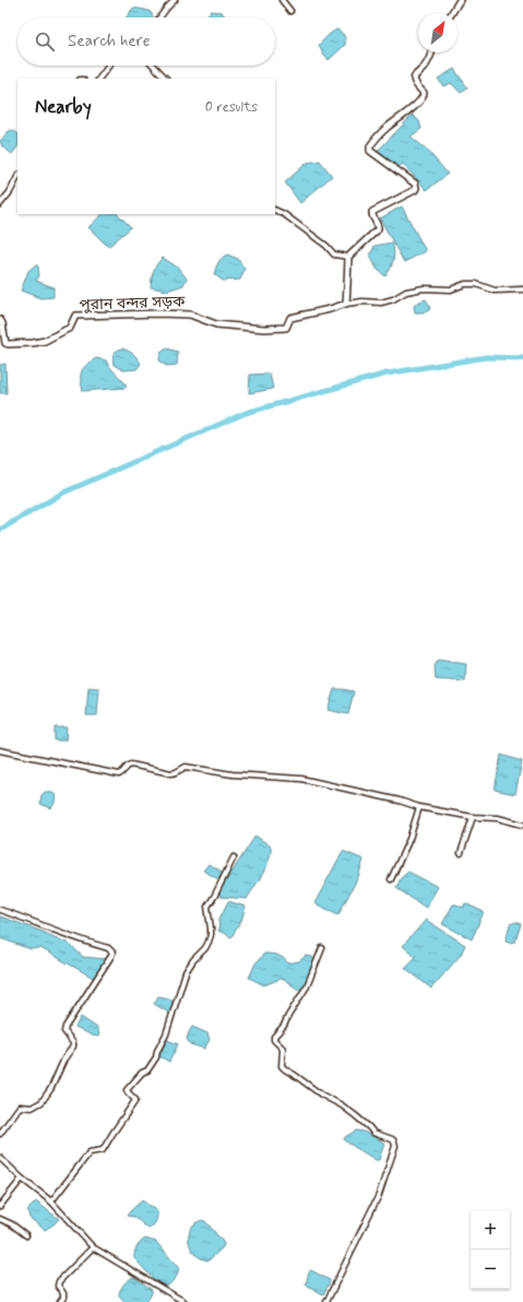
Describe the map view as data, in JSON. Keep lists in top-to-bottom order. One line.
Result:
{"streets":{"street":["পুরান বন্দর সড়ক"]},"north":"top right","page":{"search":"Search here","heading":["Nearby","0 results"],"map_buttons":["+","−"]}}
